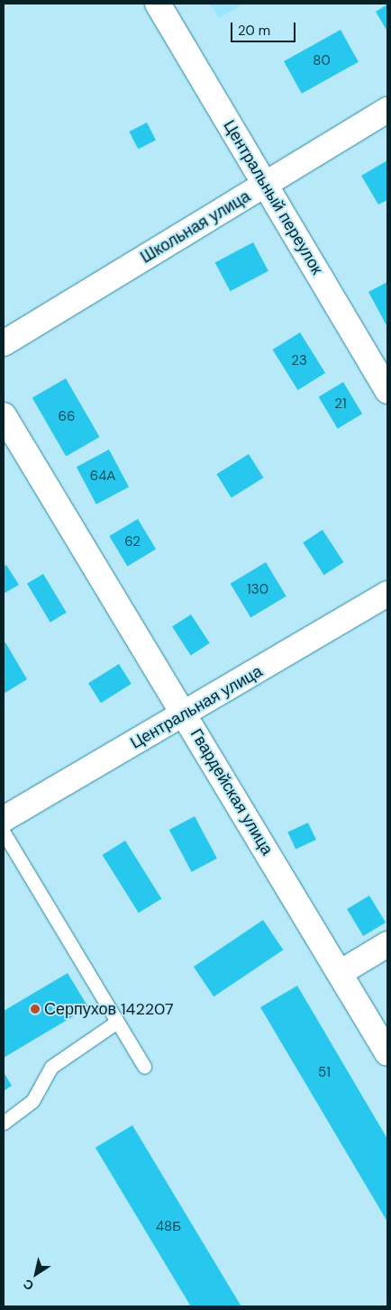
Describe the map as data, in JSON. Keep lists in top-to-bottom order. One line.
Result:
{"streets":{"street":["Центральный переулок","Школьная улица","Центральная улица","Гвардейская улица"]},"crossings":[["Центральный переулок","Школьная улица"],["Центральная улица","Гвардейская улица"]],"places":["Серпухов 142207"],"house_numbers":["80","23","21","66","64А","62","130","51","48Б"],"scale_bar":"20 m","north":"bottom left"}
